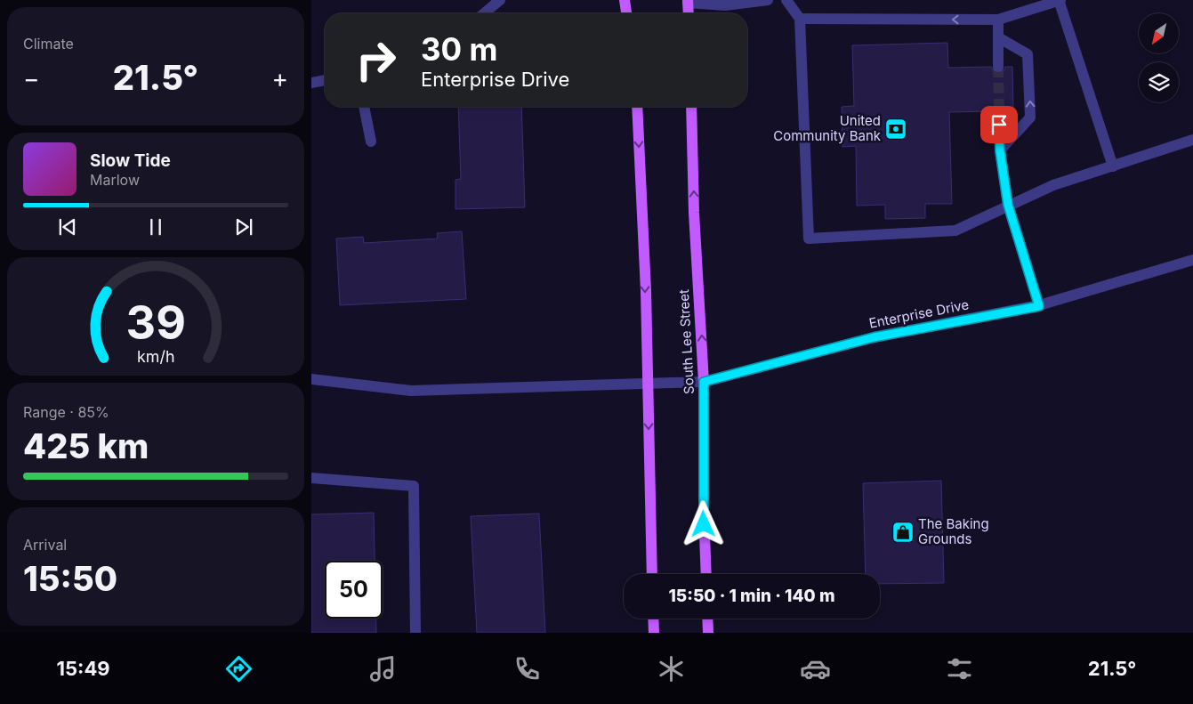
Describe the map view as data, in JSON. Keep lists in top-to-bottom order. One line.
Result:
{"streets":{"main road":["South Lee Street"],"street":["Enterprise Drive"]},"crossings":[["Enterprise Drive","South Lee Street"]],"places":{"bank":["United Community Bank"],"shop":["The Baking Grounds"]},"north":"bottom left","page":{"tile":["Climate",["Range · 85%","425 km"],["Arrival","15:50"]],"turn":["30 m","Enterprise Drive"],"heat":["−","21.5°","+"],"song":["Slow Tide","Marlow"],"limit":"50","trip":"15:50 · 1 min · 140 m","tabs":["15:49","21.5°"],"gauge":["39","km/h"]}}
